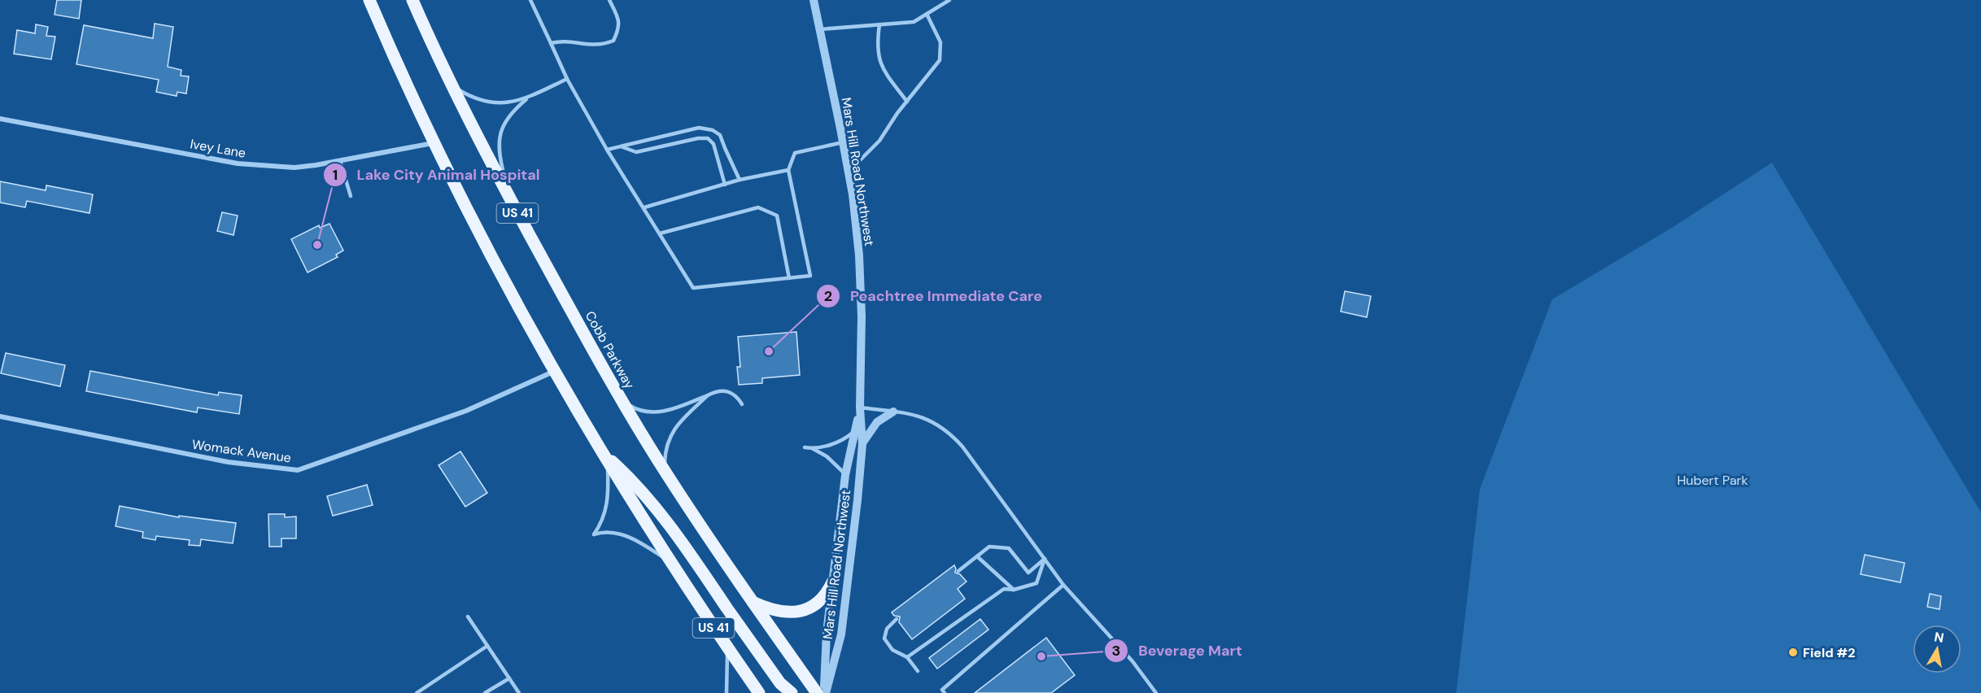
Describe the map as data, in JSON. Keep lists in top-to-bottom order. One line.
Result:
{"streets":{"main road":["US 41","Cobb Parkway"],"street":["Ivey Lane","Mars Hill Road Northwest","Womack Avenue"]},"crossings":[["Ivey Lane","US 41"],["US 41","Womack Avenue"]],"parks":["Hubert Park"],"places":["Lake City Animal Hospital","Peachtree Immediate Care","Field #2","Beverage Mart"],"north":"top"}
